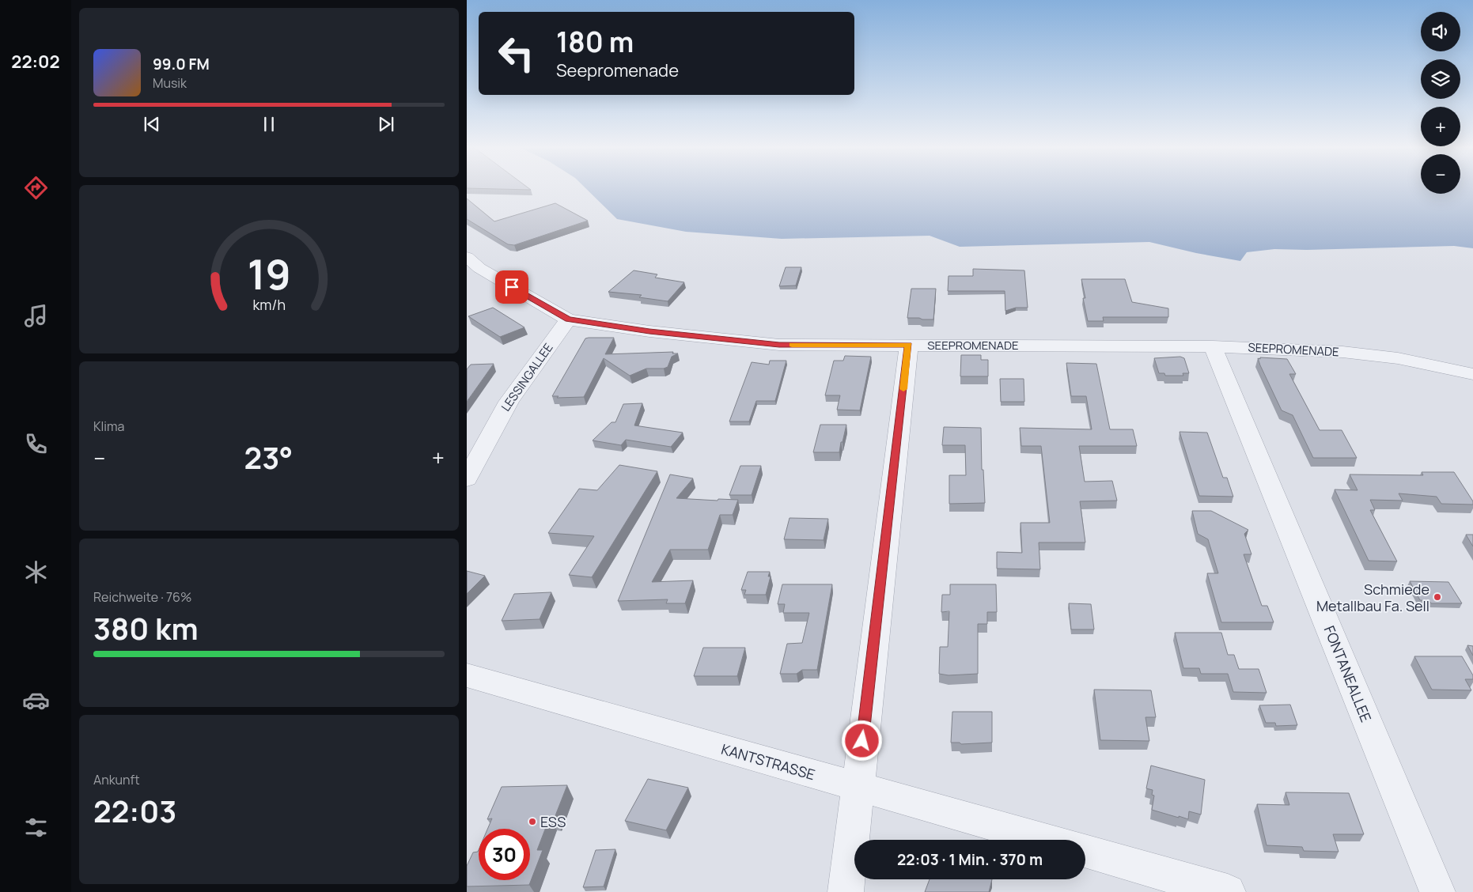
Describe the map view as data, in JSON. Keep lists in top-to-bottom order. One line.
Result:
{"streets":{"street":["SEEPROMENADE","LESSINGALLEE","FONTANEALLEE","KANTSTRASSE"]},"crossings":[["SEEPROMENADE","LESSINGALLEE"],["SEEPROMENADE","FONTANEALLEE"]],"places":["Schmiede Metallbau Fa. Sell","ESS"],"page":{"tabs":"22:02","map_buttons":["+","−"],"turn":["180 m","Seepromenade"],"song":["99.0 FM","Musik"],"tile":["Klima",["Reichweite · 76%","380 km"],["Ankunft","22:03"]],"heat":["−","23°","+"],"limit":"30","trip":"22:03 · 1 Min. · 370 m","gauge":["19","km/h"]}}
